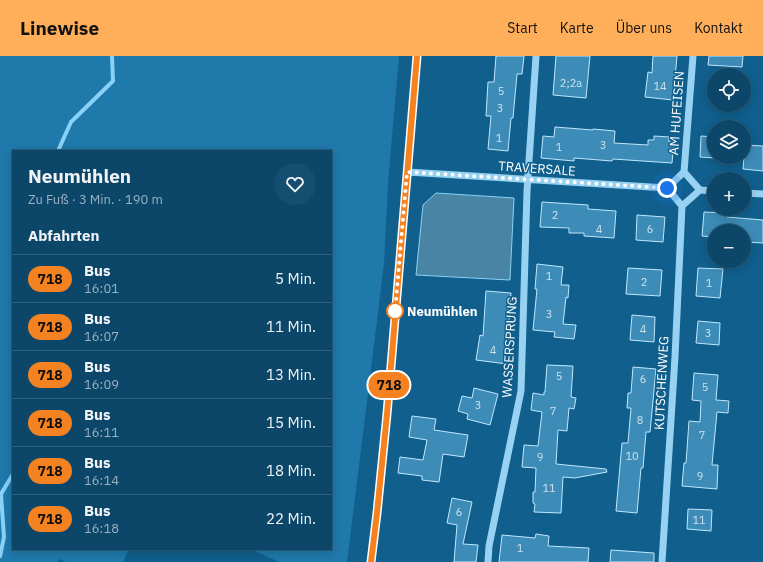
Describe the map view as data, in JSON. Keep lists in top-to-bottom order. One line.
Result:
{"streets":{"street":["AM HUFEISEN","TRAVERSALE","WASSERSPRUNG","KUTSCHENWEG"]},"crossings":[["TRAVERSALE","WASSERSPRUNG"]],"places":["Neumühlen"],"lines":["bus line 718"],"house_numbers":["2;2a","14","5","3","1","3","1","2","4","6","1","2","1","3","4","3","4","5","6","5","3","7","8","7","10","9","9","11","6","11","1"],"page":{"header":"Linewise","nav":["Start","Karte","Über uns","Kontakt"],"on_map":"718","map_buttons":["+","−"],"heading":[["Neumühlen","Zu Fuß · 3 Min. · 190 m"],"Abfahrten"],"list":[{"mark":"718","name":"Bus","note":"16:01","value":"5 Min."},{"mark":"718","name":"Bus","note":"16:07","value":"11 Min."},{"mark":"718","name":"Bus","note":"16:09","value":"13 Min."},{"mark":"718","name":"Bus","note":"16:11","value":"15 Min."},{"mark":"718","name":"Bus","note":"16:14","value":"18 Min."},{"mark":"718","name":"Bus","note":"16:18","value":"22 Min."}]}}
